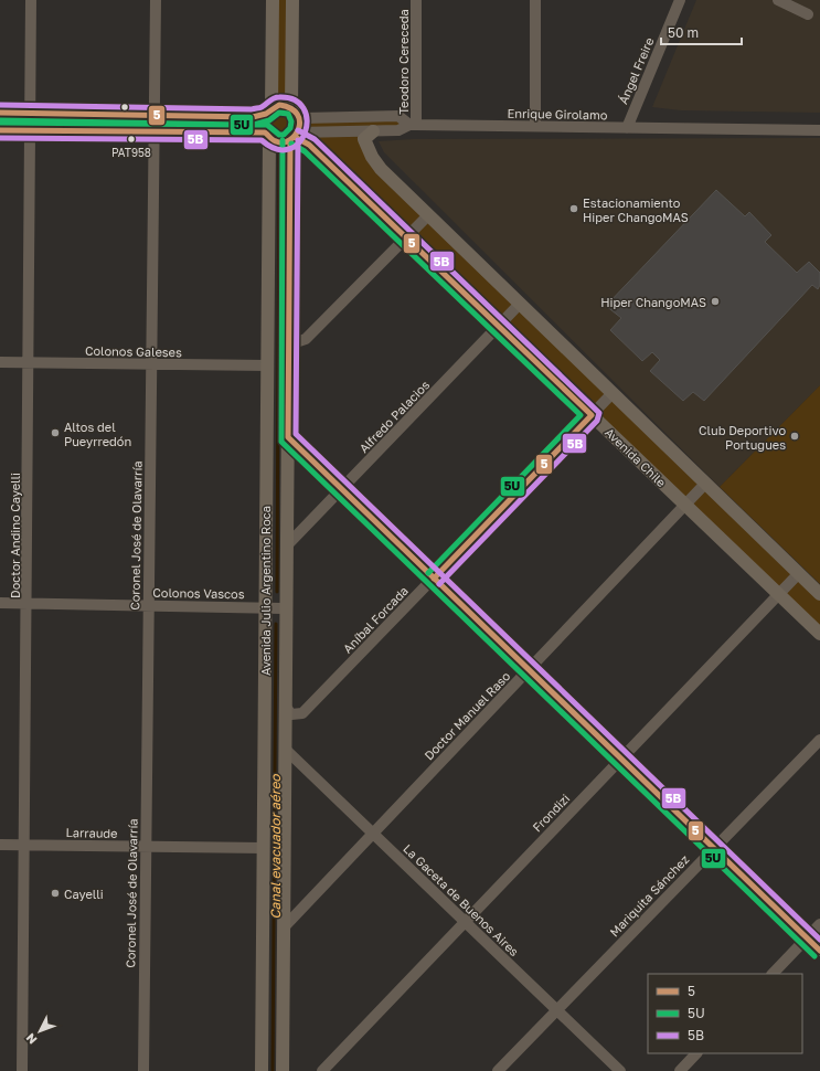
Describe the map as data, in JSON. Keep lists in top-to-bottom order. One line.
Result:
{"streets":{"main road":["Avenida Chile","Avenida Julio Argentino Roca"],"street":["Teodoro Cereceda","Ángel Freire","Enrique Girolamo","Colonos Galeses","Alfredo Palacios","Doctor Andino Cayelli","Coronel José de Olavarría","Colonos Vascos","Aníbal Forcada","Doctor Manuel Raso","Frondizi","Larraude","Mariquita Sánchez","La Gaceta de Buenos Aires"]},"crossings":[["Teodoro Cereceda","Enrique Girolamo"],["Ángel Freire","Enrique Girolamo"],["Enrique Girolamo","Avenida Chile"],["Enrique Girolamo","Avenida Julio Argentino Roca"],["Colonos Galeses","Doctor Andino Cayelli"],["Colonos Galeses","Coronel José de Olavarría"],["Colonos Galeses","Avenida Julio Argentino Roca"],["Alfredo Palacios","Avenida Chile"],["Alfredo Palacios","Avenida Julio Argentino Roca"],["Avenida Chile","Avenida Julio Argentino Roca"],["Avenida Chile","Aníbal Forcada"],["Avenida Chile","Doctor Manuel Raso"],["Avenida Chile","Frondizi"],["Doctor Andino Cayelli","Colonos Vascos"],["Doctor Andino Cayelli","Larraude"],["Coronel José de Olavarría","Colonos Vascos"],["Coronel José de Olavarría","Larraude"],["Avenida Julio Argentino Roca","Colonos Vascos"],["Avenida Julio Argentino Roca","Aníbal Forcada"],["Avenida Julio Argentino Roca","Doctor Manuel Raso"],["Avenida Julio Argentino Roca","Larraude"],["Avenida Julio Argentino Roca","La Gaceta de Buenos Aires"],["Doctor Manuel Raso","La Gaceta de Buenos Aires"],["Frondizi","La Gaceta de Buenos Aires"],["Mariquita Sánchez","La Gaceta de Buenos Aires"]],"water":["Canal evacuador aéreo"],"places":["PAT958","Estacionamiento Hiper ChangoMAS","Hiper ChangoMAS","Altos del Pueyrredón","Club Deportivo Portugues","Cayelli"],"lines":["transit line 5B","transit line 5","transit line 5U"],"legend":["5","5U","5B"],"scale_bar":"50 m","north":"bottom left"}
